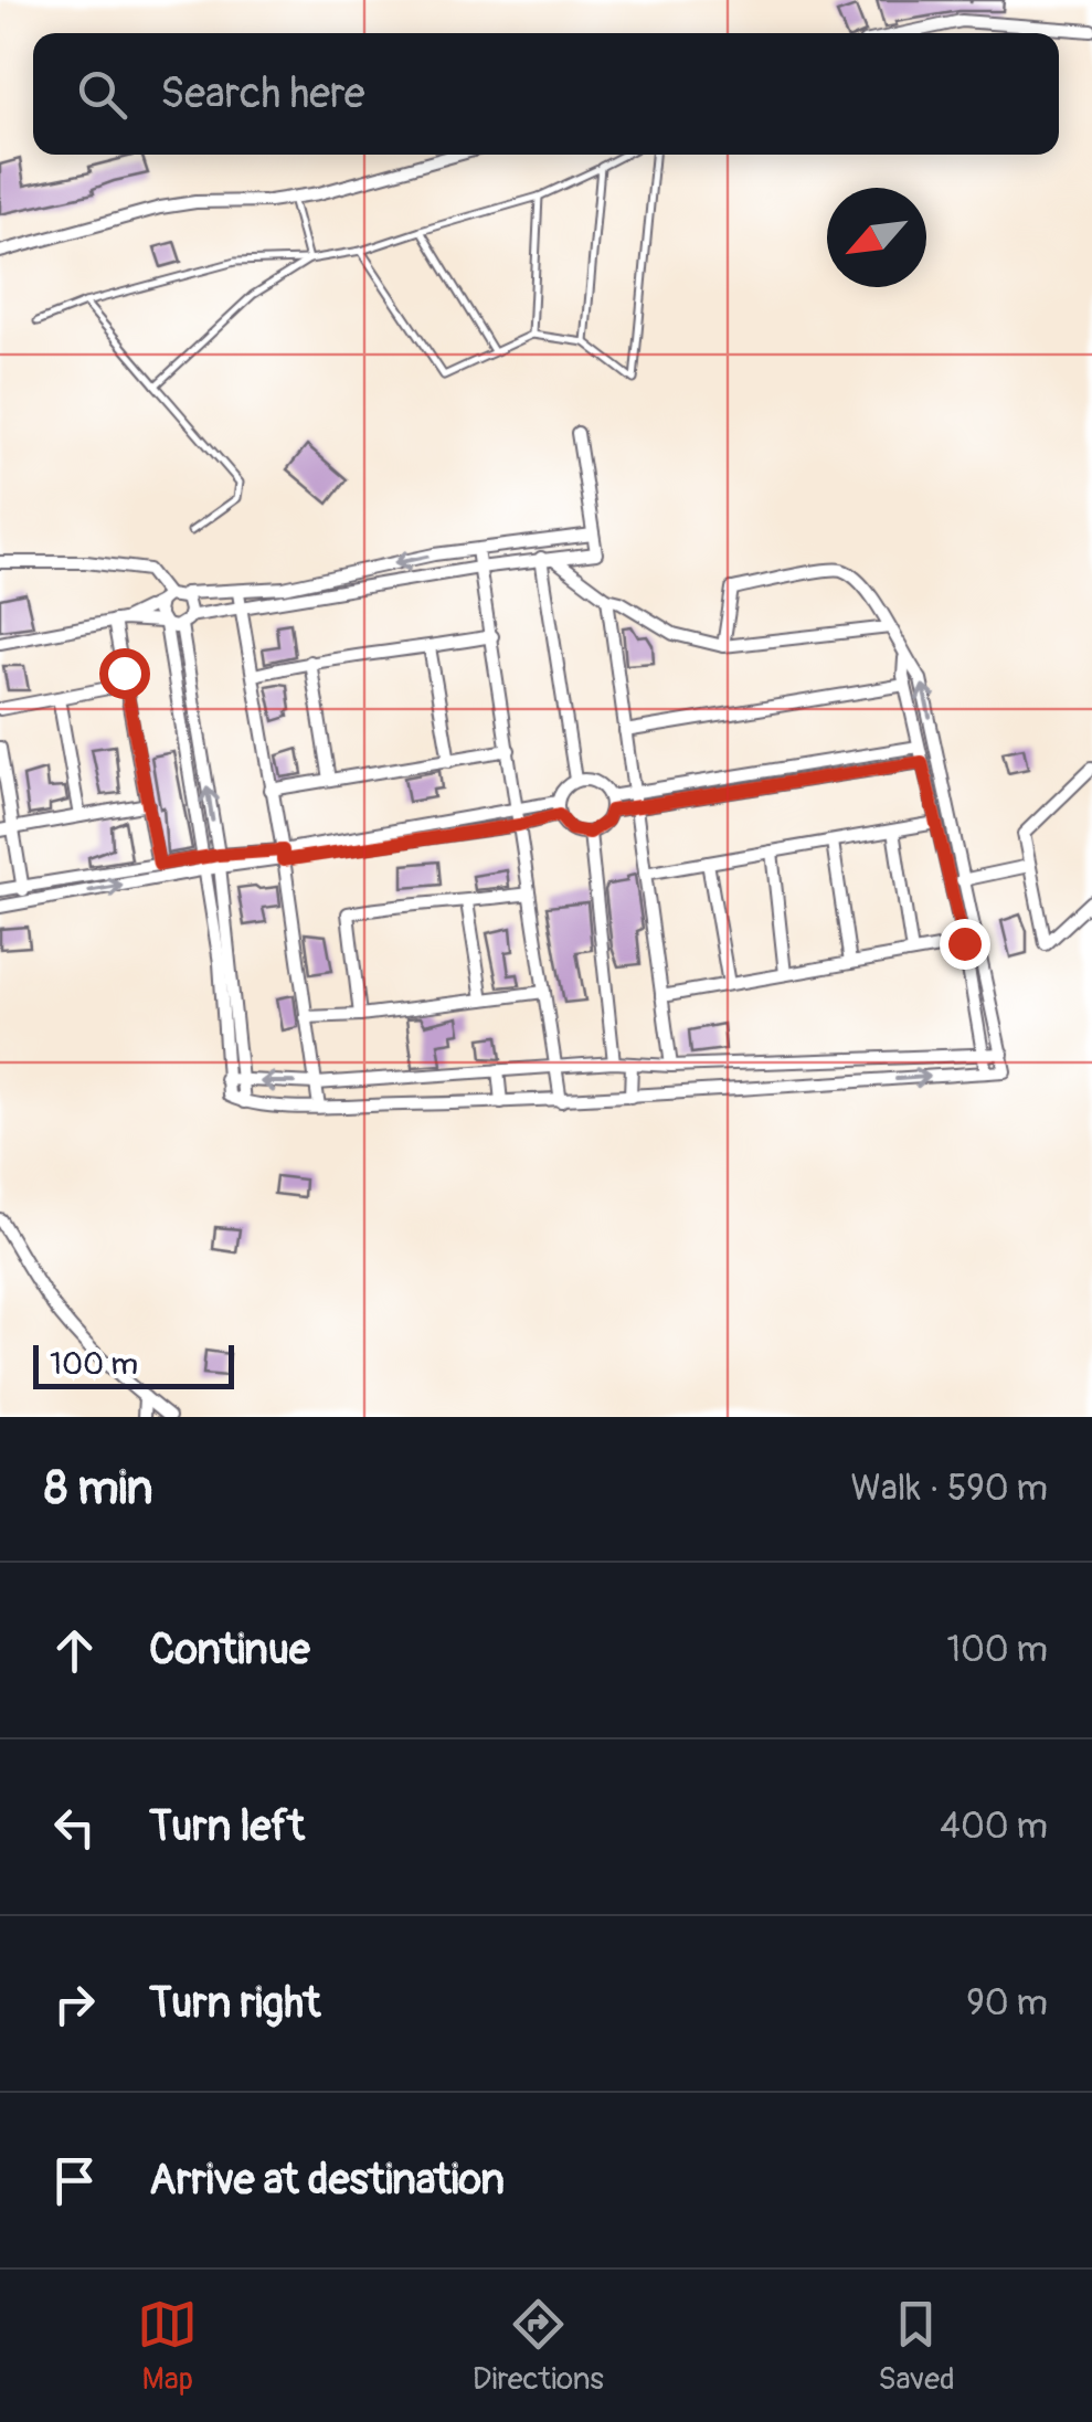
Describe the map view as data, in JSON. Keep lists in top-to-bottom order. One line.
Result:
{"scale_bar":"100 m","north":"bottom left","page":{"search":"Search here","scale":"100 m","heading":["8 min","Walk · 590 m"],"list":[["Continue","100 m"],["Turn left","400 m"],["Turn right","90 m"],"Arrive at destination"],"nav":["Map","Directions","Saved"]}}
